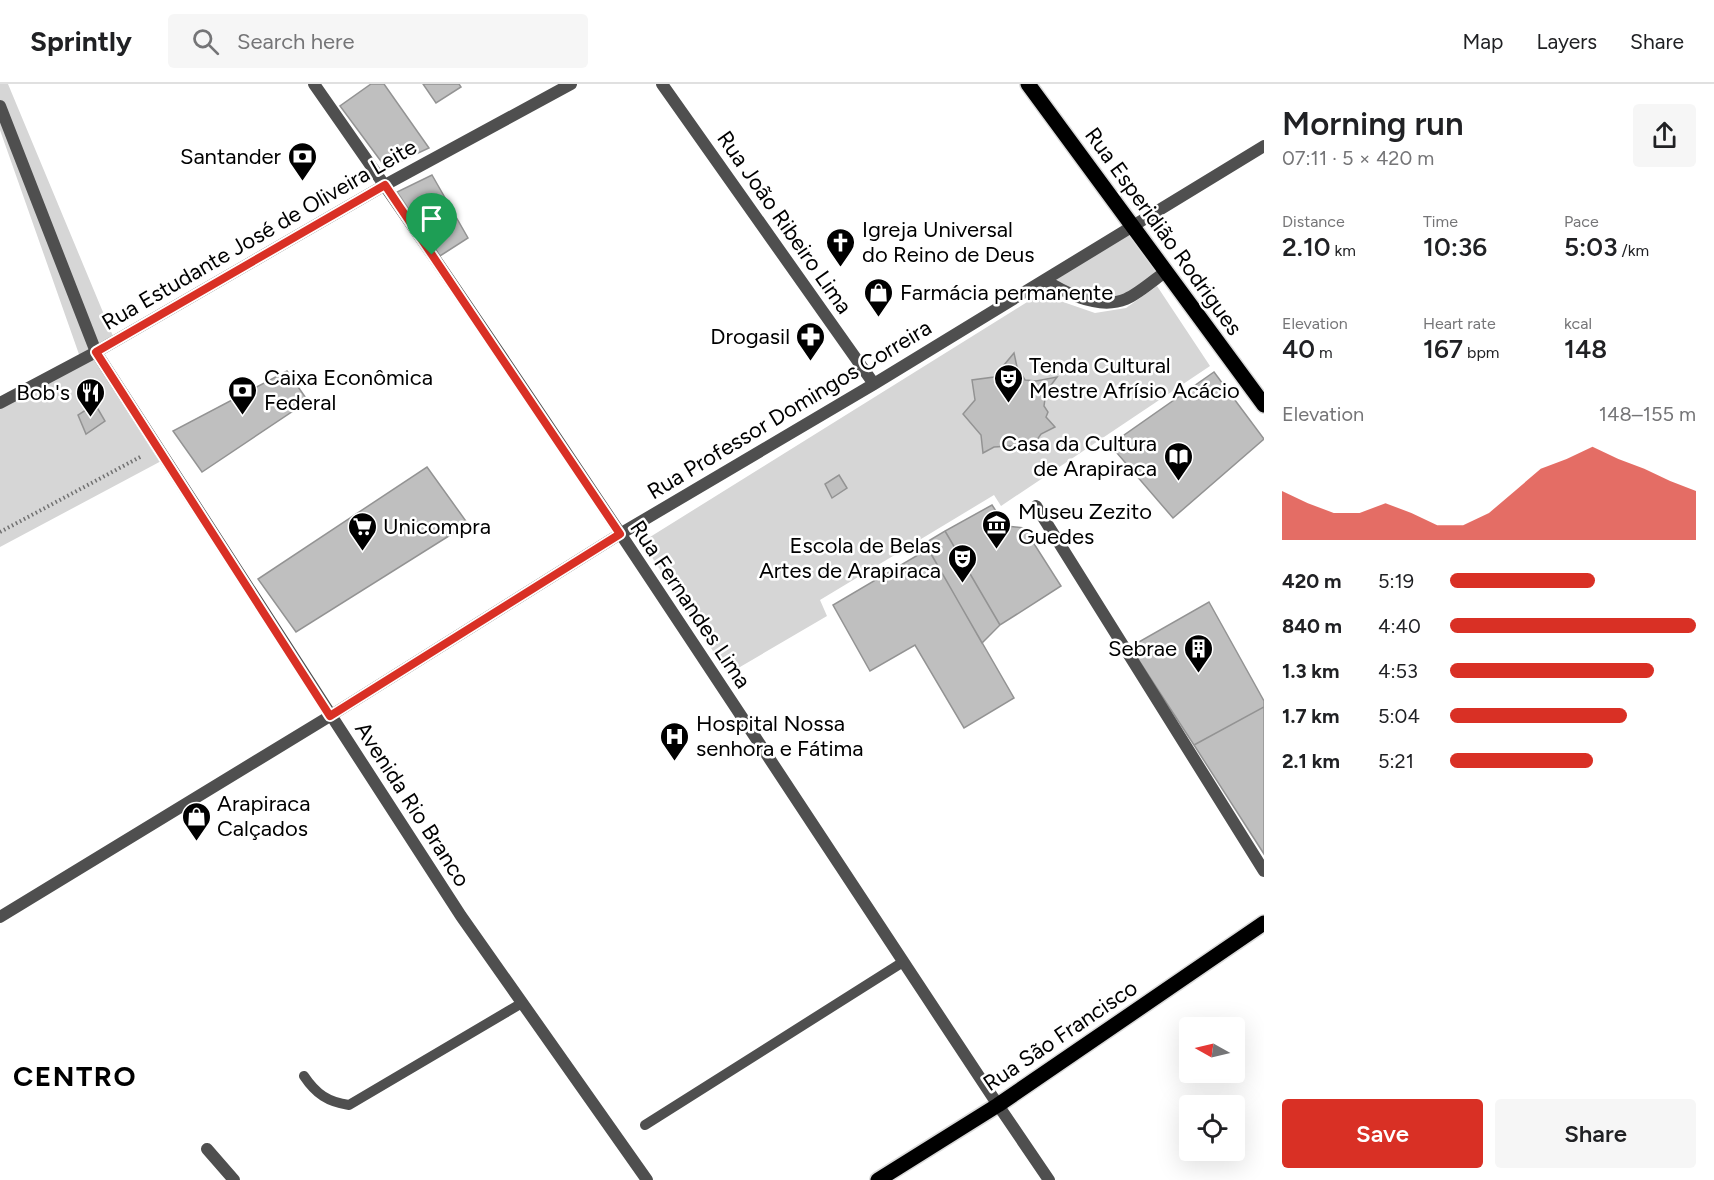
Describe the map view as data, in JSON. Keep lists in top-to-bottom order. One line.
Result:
{"streets":{"main road":["Rua Esperidião Rodrigues","Rua São Francisco"],"street":["Rua João Ribeiro Lima","Rua Estudante José de Oliveira Leite","Rua Professor Domingos Correira","Rua Fernandes Lima","Avenida Rio Branco"]},"crossings":[["Rua João Ribeiro Lima","Rua Professor Domingos Correira"],["Rua Esperidião Rodrigues","Rua Professor Domingos Correira"],["Rua Estudante José de Oliveira Leite","Rua Fernandes Lima"],["Rua Estudante José de Oliveira Leite","Avenida Rio Branco"],["Rua Professor Domingos Correira","Rua Fernandes Lima"],["Rua Professor Domingos Correira","Avenida Rio Branco"],["Rua Fernandes Lima","Rua São Francisco"]],"districts":["CENTRO"],"places":{"bank":["Santander","Caixa Econômica Federal"],"church":["Igreja Universal do Reino de Deus"],"shop":["Farmácia permanente","Arapiraca Calçados"],"pharmacy":["Drogasil"],"theatre":["Tenda Cultural Mestre Afrísio Acácio","Escola de Belas Artes de Arapiraca"],"restaurant":["Bob's"],"library":["Casa da Cultura de Arapiraca"],"museum":["Museu Zezito Guedes"],"supermarket":["Unicompra"],"building":["Sebrae"],"hospital":["Hospital Nossa senhora e Fátima"]},"north":"left","page":{"header":"Sprintly","search":"Search here","nav":["Map","Layers","Share"],"heading":["Morning run","07:11 · 5 × 420 m"],"stats":[["Distance","2.10 km"],["Time","10:36"],["Pace","5:03 /km"],["Elevation","40 m"],["Heart rate","167 bpm"],["kcal","148"]],"chart":["Elevation","148–155 m"],"list":[{"name":"420 m","note":"5:19"},{"name":"840 m","note":"4:40"},{"name":"1.3 km","note":"4:53"},{"name":"1.7 km","note":"5:04"},{"name":"2.1 km","note":"5:21"}],"buttons":["Save","Share"]}}
